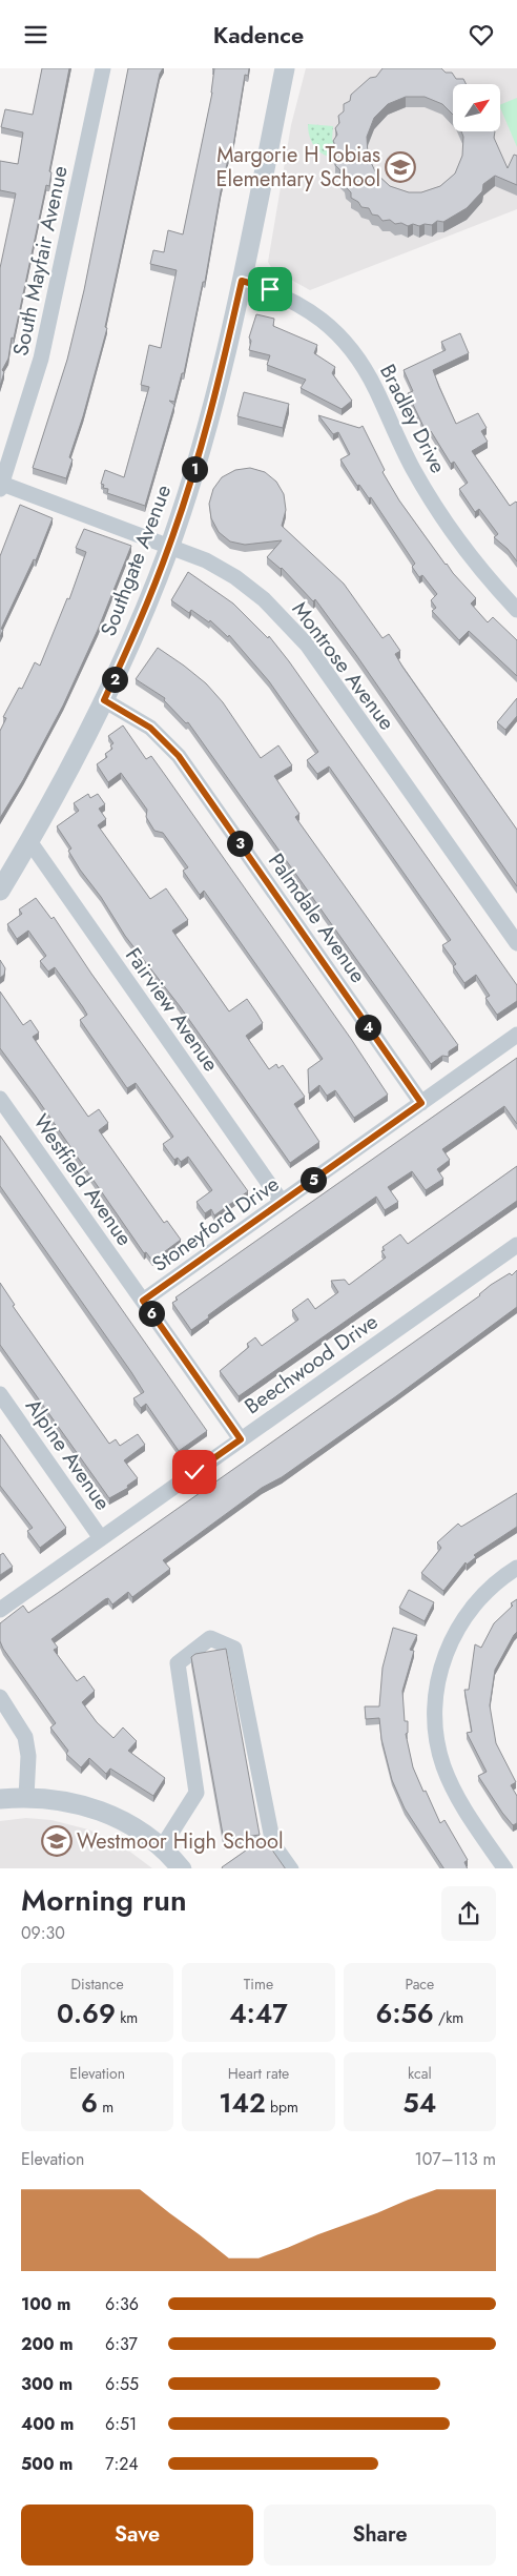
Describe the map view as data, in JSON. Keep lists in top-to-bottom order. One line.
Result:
{"streets":{"street":["South Mayfair Avenue","Bradley Drive","Southgate Avenue","Montrose Avenue","Palmdale Avenue","Fairview Avenue","Westfield Avenue","Stoneyford Drive","Beechwood Drive","Alpine Avenue"]},"crossings":[["South Mayfair Avenue","Montrose Avenue"],["Bradley Drive","Southgate Avenue"],["Southgate Avenue","Montrose Avenue"],["Southgate Avenue","Palmdale Avenue"],["Southgate Avenue","Fairview Avenue"],["Palmdale Avenue","Stoneyford Drive"],["Fairview Avenue","Stoneyford Drive"],["Westfield Avenue","Stoneyford Drive"],["Westfield Avenue","Beechwood Drive"],["Beechwood Drive","Alpine Avenue"]],"places":{"school or university":["Margorie H Tobias Elementary School","Westmoor High School"]},"north":"top right","page":{"header":"Kadence","pins":["1","2","3","4","5","6"],"heading":["Morning run","09:30"],"stats":[["Distance","0.69 km"],["Time","4:47"],["Pace","6:56 /km"],["Elevation","6 m"],["Heart rate","142 bpm"],["kcal","54"]],"chart":["Elevation","107–113 m"],"list":[{"name":"100 m","note":"6:36"},{"name":"200 m","note":"6:37"},{"name":"300 m","note":"6:55"},{"name":"400 m","note":"6:51"},{"name":"500 m","note":"7:24"}],"buttons":["Save","Share"]}}
